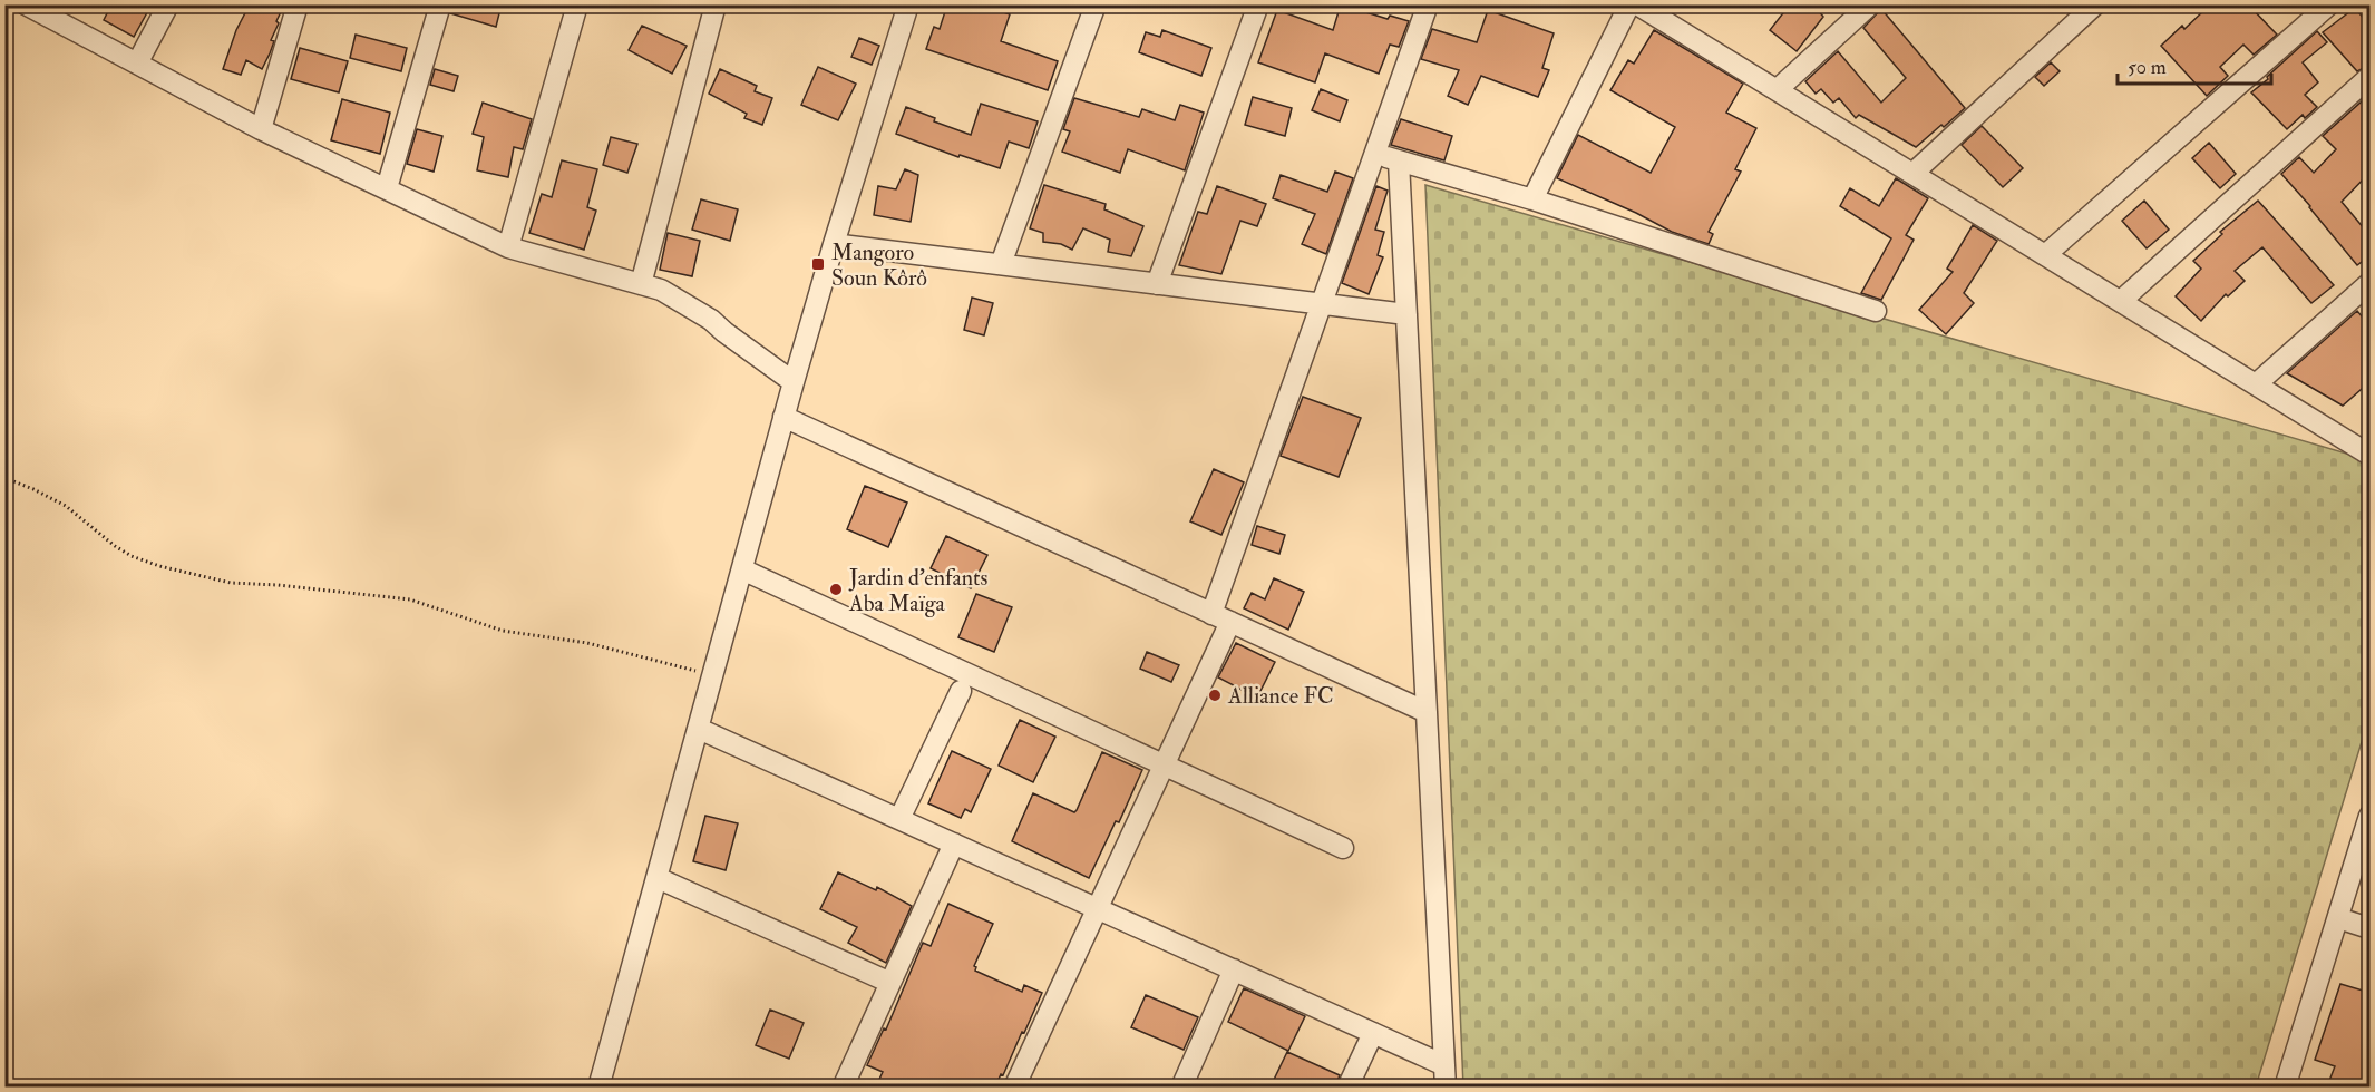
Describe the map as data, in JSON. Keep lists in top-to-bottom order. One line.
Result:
{"places":{"transit":["Mangoro Soun Kôrô"],"other":["Jardin d'enfants Aba Maïga","Alliance FC"]},"scale_bar":"50 m"}
